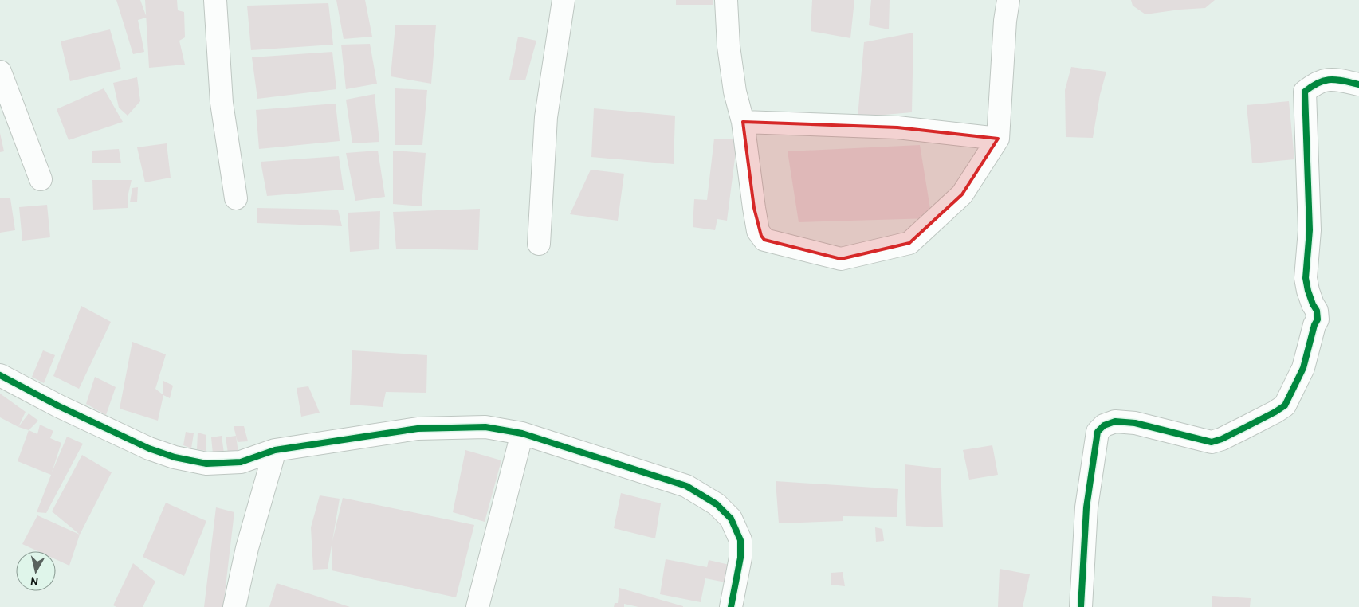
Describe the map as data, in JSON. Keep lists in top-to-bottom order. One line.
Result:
{"north":"bottom"}
